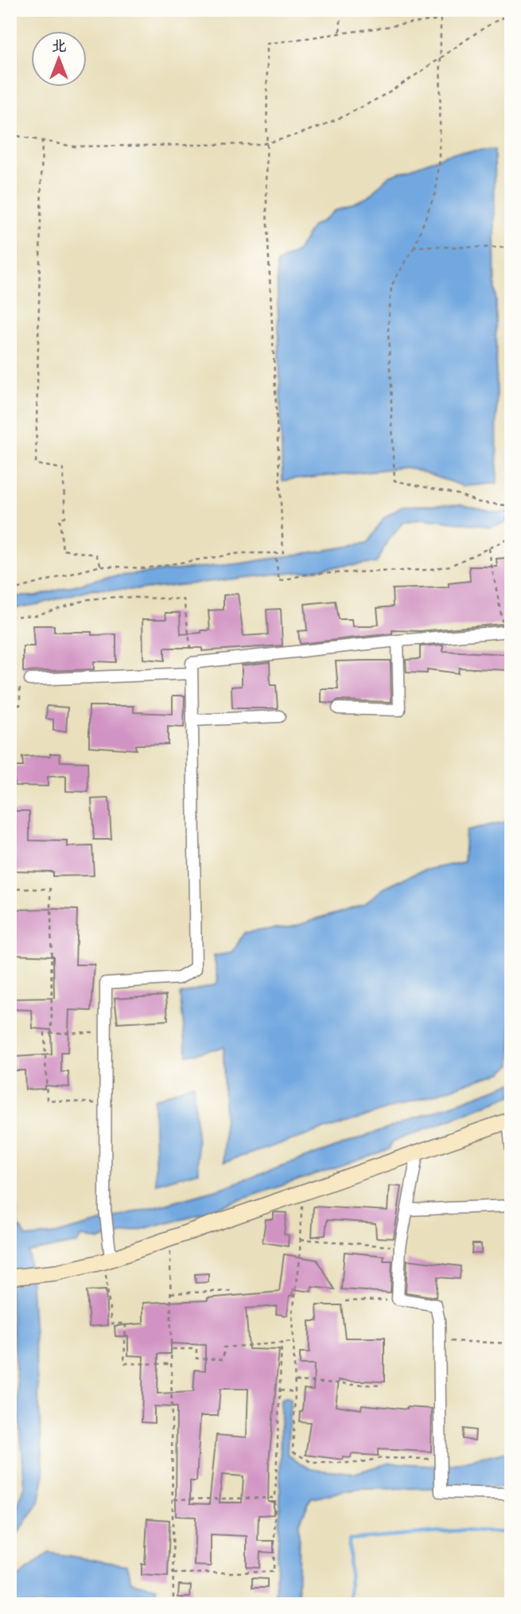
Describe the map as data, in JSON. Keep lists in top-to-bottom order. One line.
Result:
{"north":"top"}
